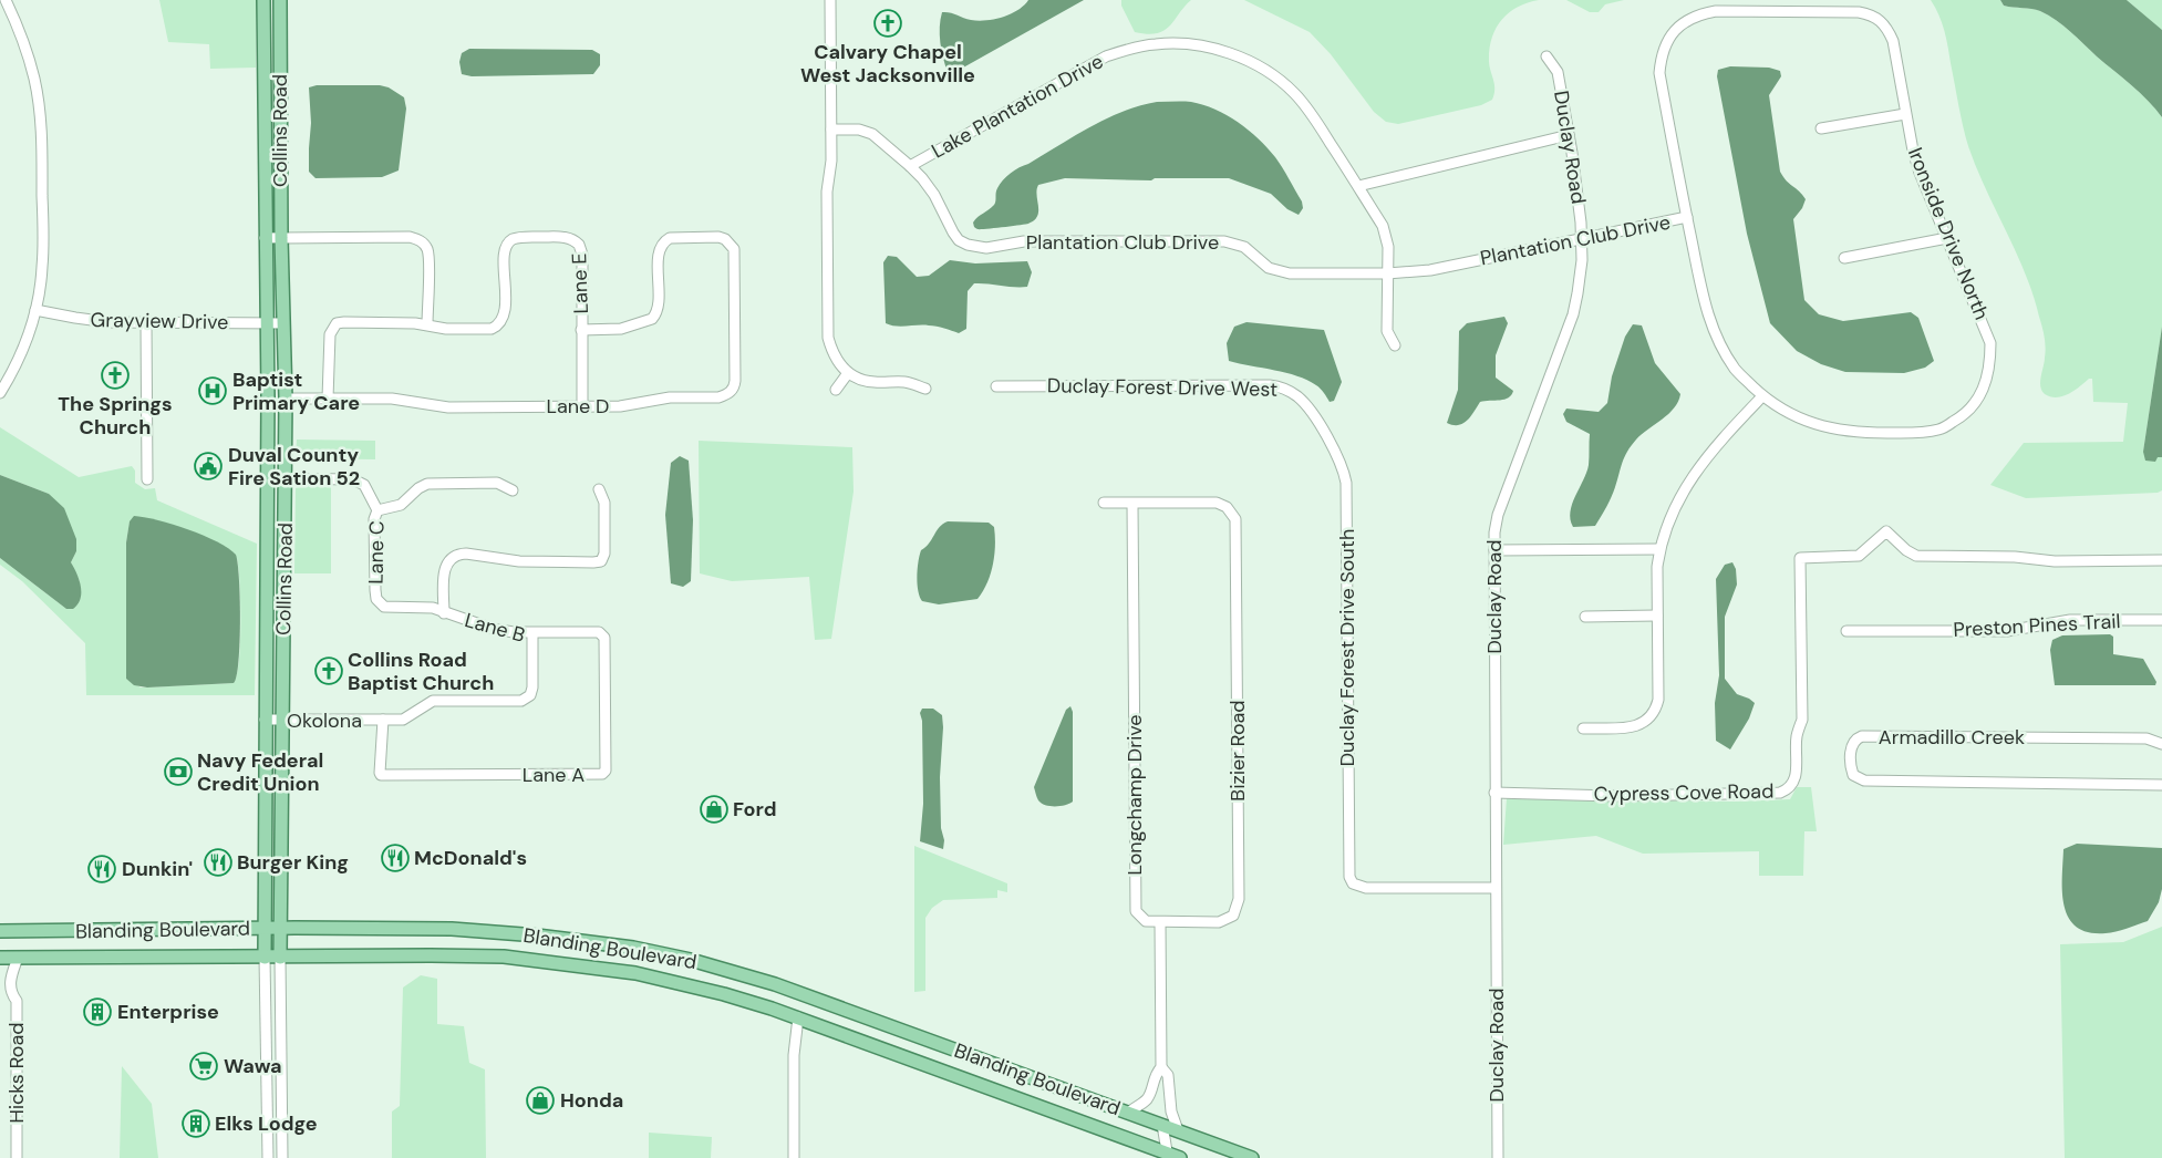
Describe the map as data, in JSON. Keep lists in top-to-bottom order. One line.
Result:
{"streets":{"main road":["Collins Road","Blanding Boulevard"],"street":["Lake Plantation Drive","Duclay Road","Ironside Drive North","Plantation Club Drive","Lane E","Grayview Drive","Duclay Forest Drive West","Lane D","Lane C","Preston Pines Trail","Lane B","Duclay Forest Drive South","Okolona","Armadillo Creek","Bizier Road","Lane A","Cypress Cove Road","Longchamp Drive","Hicks Road"]},"crossings":[["Lake Plantation Drive","Plantation Club Drive"],["Collins Road","Grayview Drive"],["Collins Road","Lane D"],["Collins Road","Lane C"],["Collins Road","Okolona"],["Collins Road","Blanding Boulevard"],["Duclay Road","Plantation Club Drive"],["Duclay Road","Duclay Forest Drive South"],["Duclay Road","Cypress Cove Road"],["Ironside Drive North","Plantation Club Drive"],["Lane E","Lane D"],["Duclay Forest Drive West","Duclay Forest Drive South"],["Lane C","Lane B"],["Lane B","Okolona"],["Lane B","Lane A"],["Okolona","Lane A"],["Bizier Road","Longchamp Drive"],["Blanding Boulevard","Hicks Road"]],"places":{"church":["Calvary Chapel West Jacksonville","The Springs Church","Collins Road Baptist Church"],"hospital":["Baptist Primary Care"],"public building":["Duval County Fire Sation 52"],"bank":["Navy Federal Credit Union"],"shop":["Ford","Honda"],"restaurant":["McDonald's","Burger King","Dunkin'"],"building":["Enterprise","Elks Lodge"],"supermarket":["Wawa"]}}
